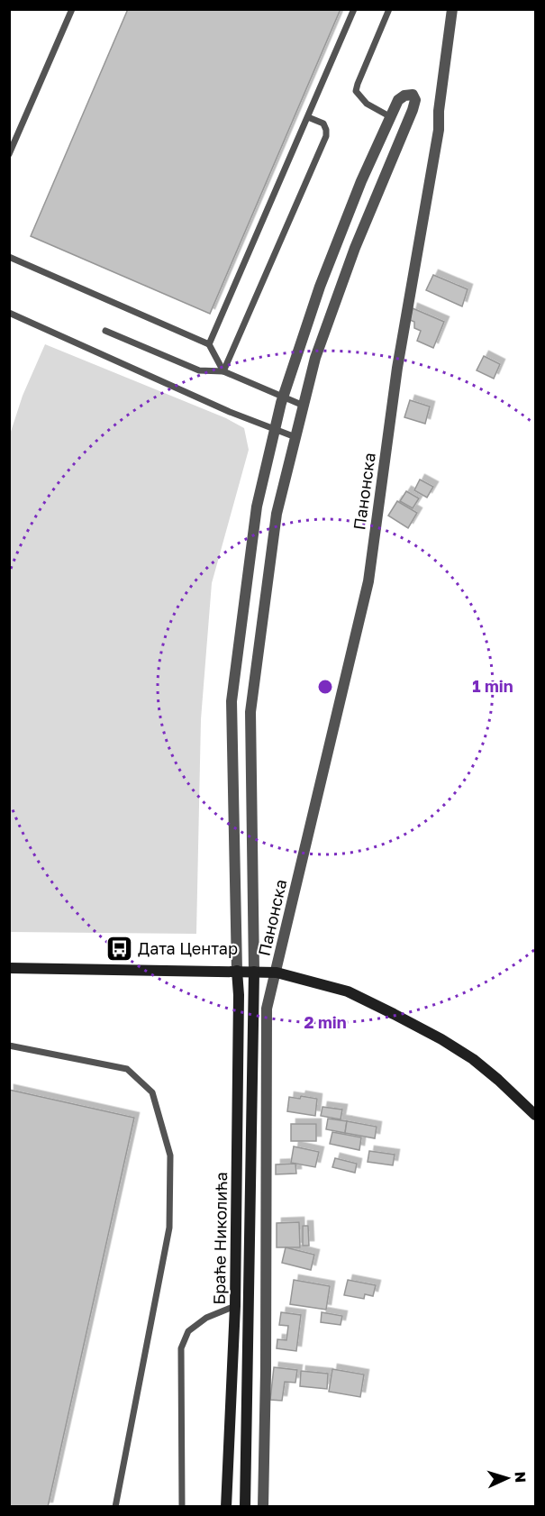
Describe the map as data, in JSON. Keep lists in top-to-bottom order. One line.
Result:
{"streets":{"street":["Панонска","Браће Николића"]},"places":{"bus stop":["Дата Центар"]},"north":"right","rings":["1 min","2 min"]}
